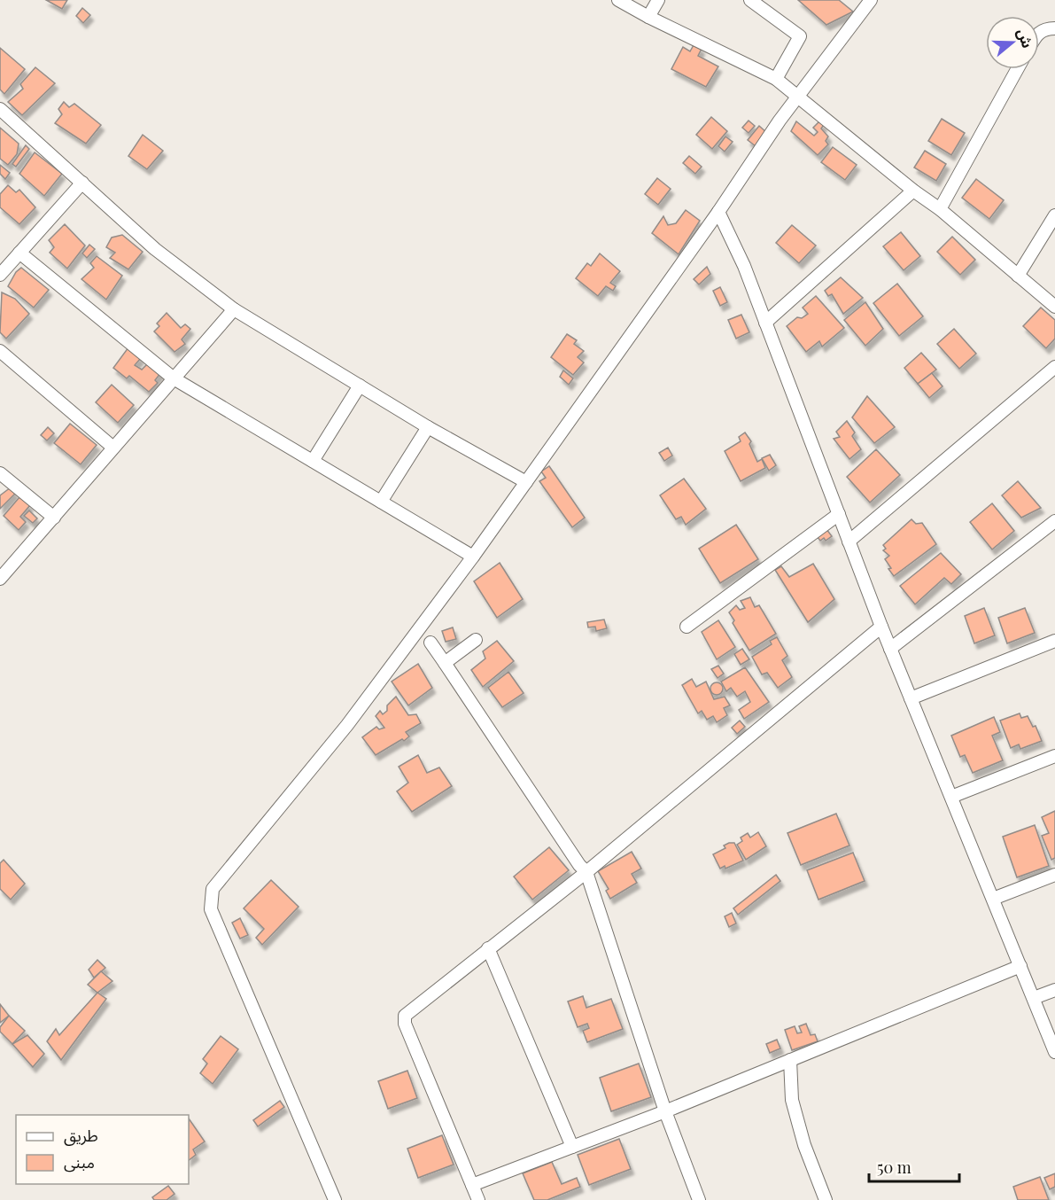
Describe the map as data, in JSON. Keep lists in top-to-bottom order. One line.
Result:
{"legend":["طريق","مبنى"],"scale_bar":"50 m","north":"right"}
